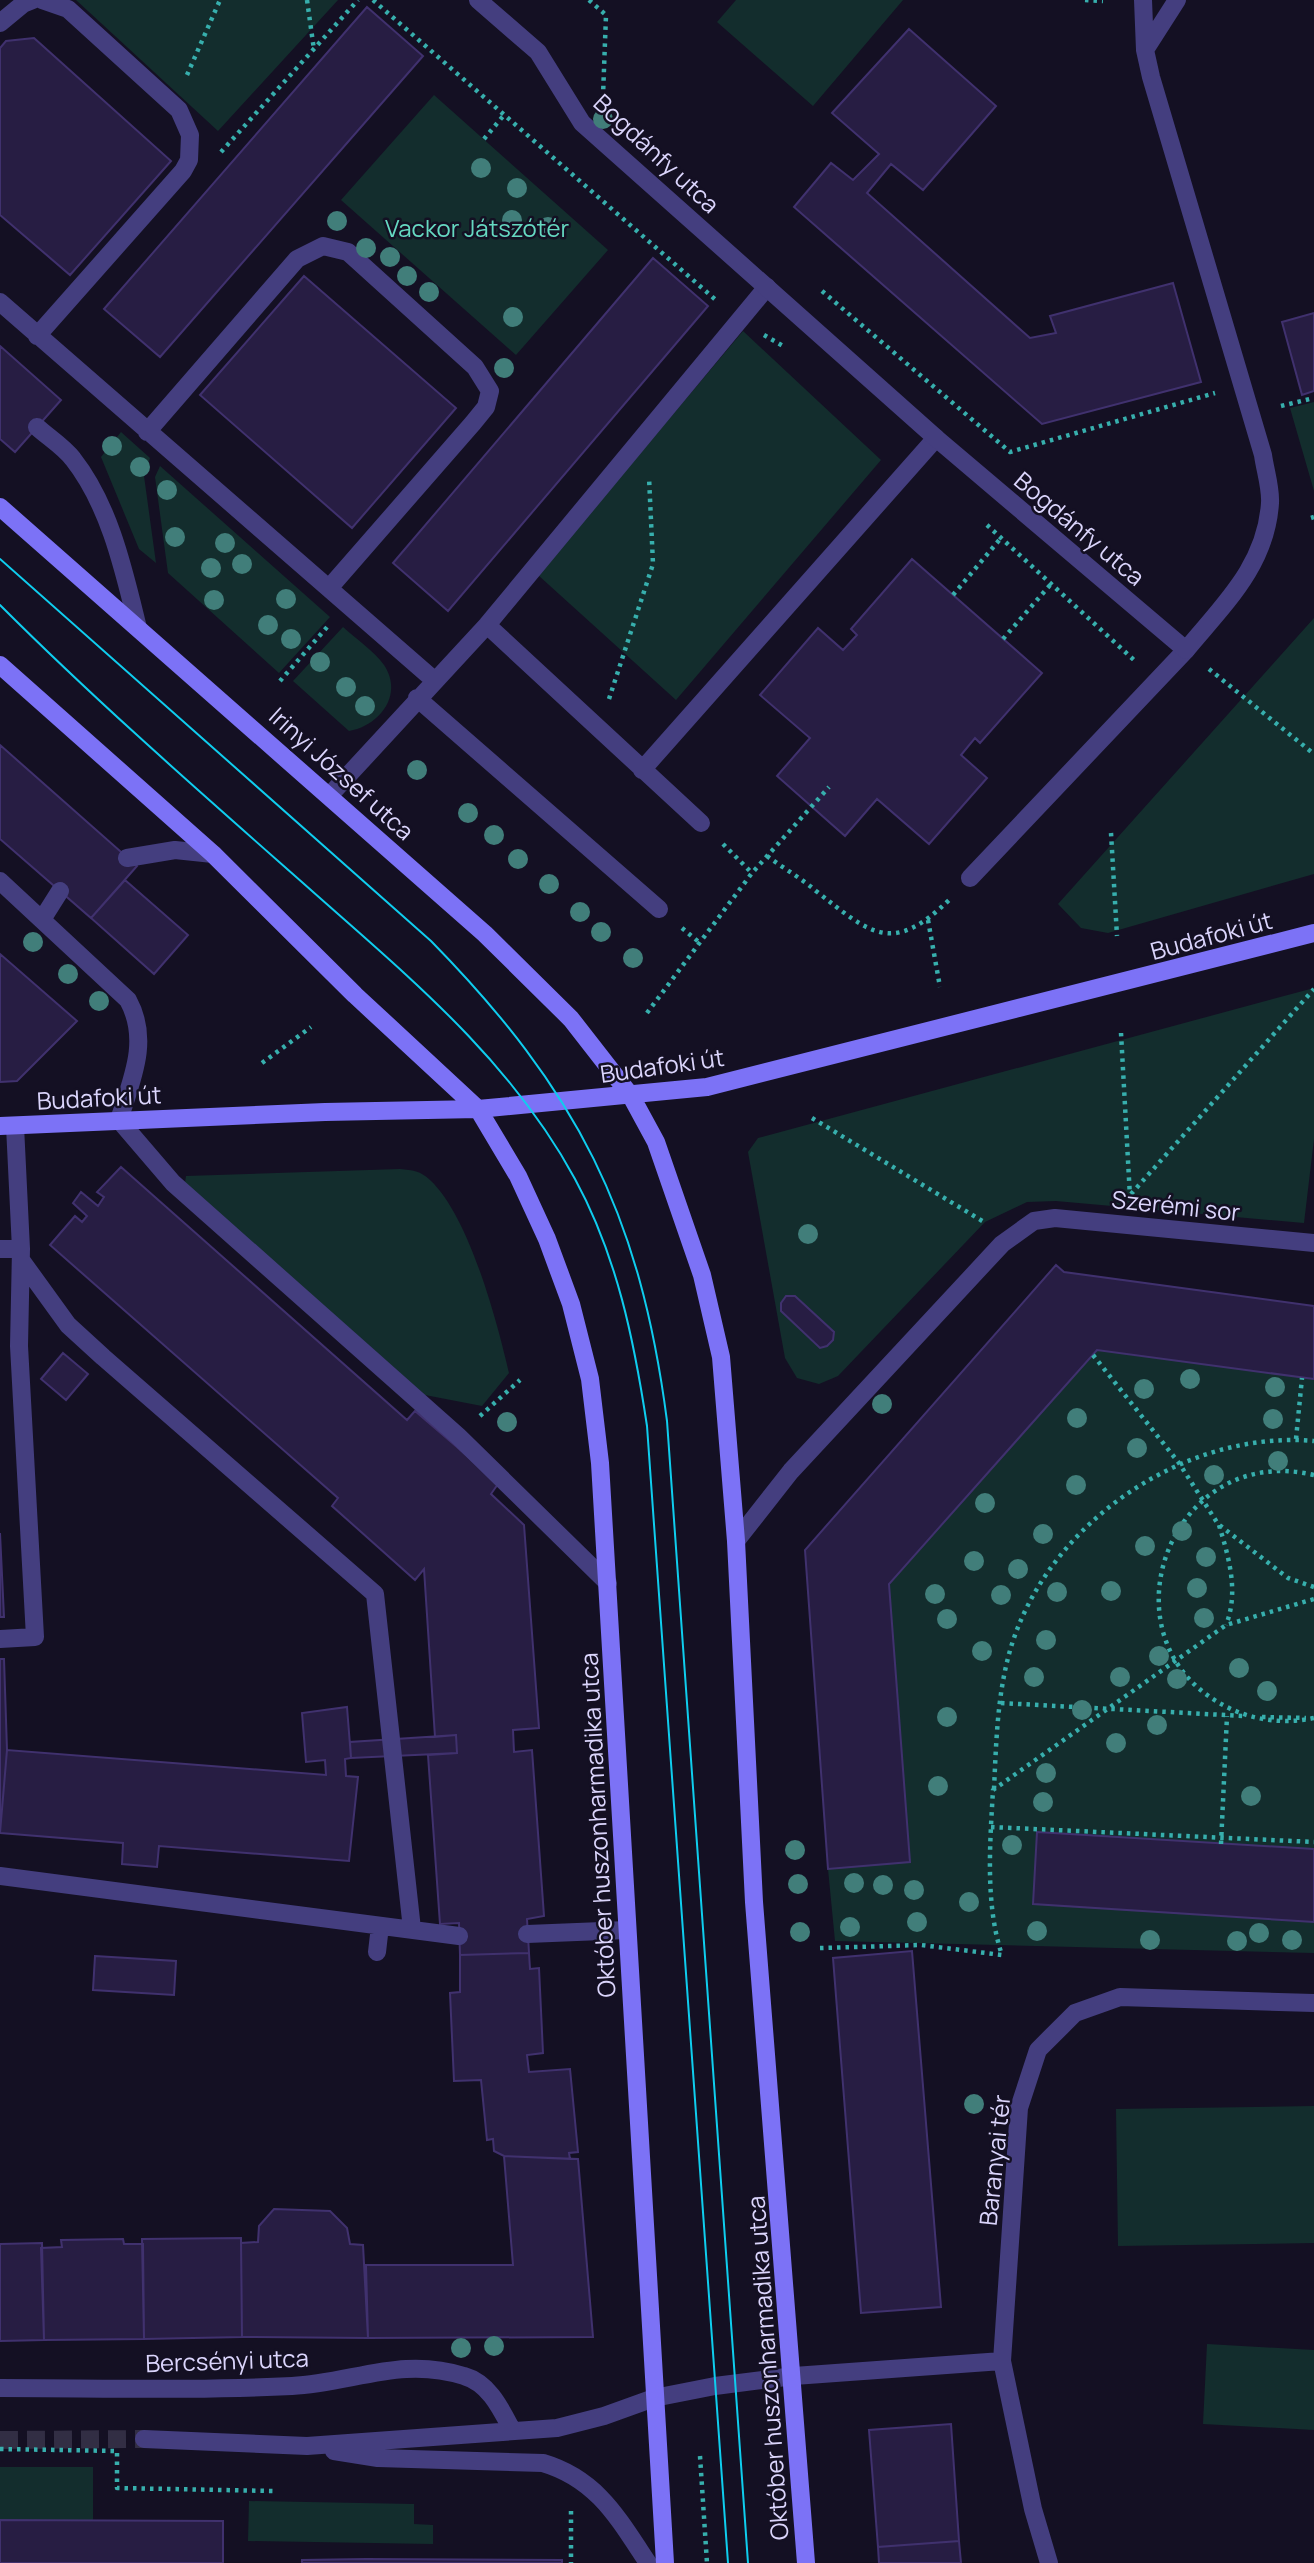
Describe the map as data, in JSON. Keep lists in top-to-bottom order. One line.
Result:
{"streets":{"main road":["Irinyi József utca","Budafoki út","Október huszonharmadika utca"],"street":["Bogdánfy utca","Szerémi sor","Baranyai tér","Bercsényi utca"]},"crossings":[["Irinyi József utca","Budafoki út"],["Irinyi József utca","Október huszonharmadika utca"],["Budafoki út","Október huszonharmadika utca"]],"parks":["Vackor Játszótér"]}
